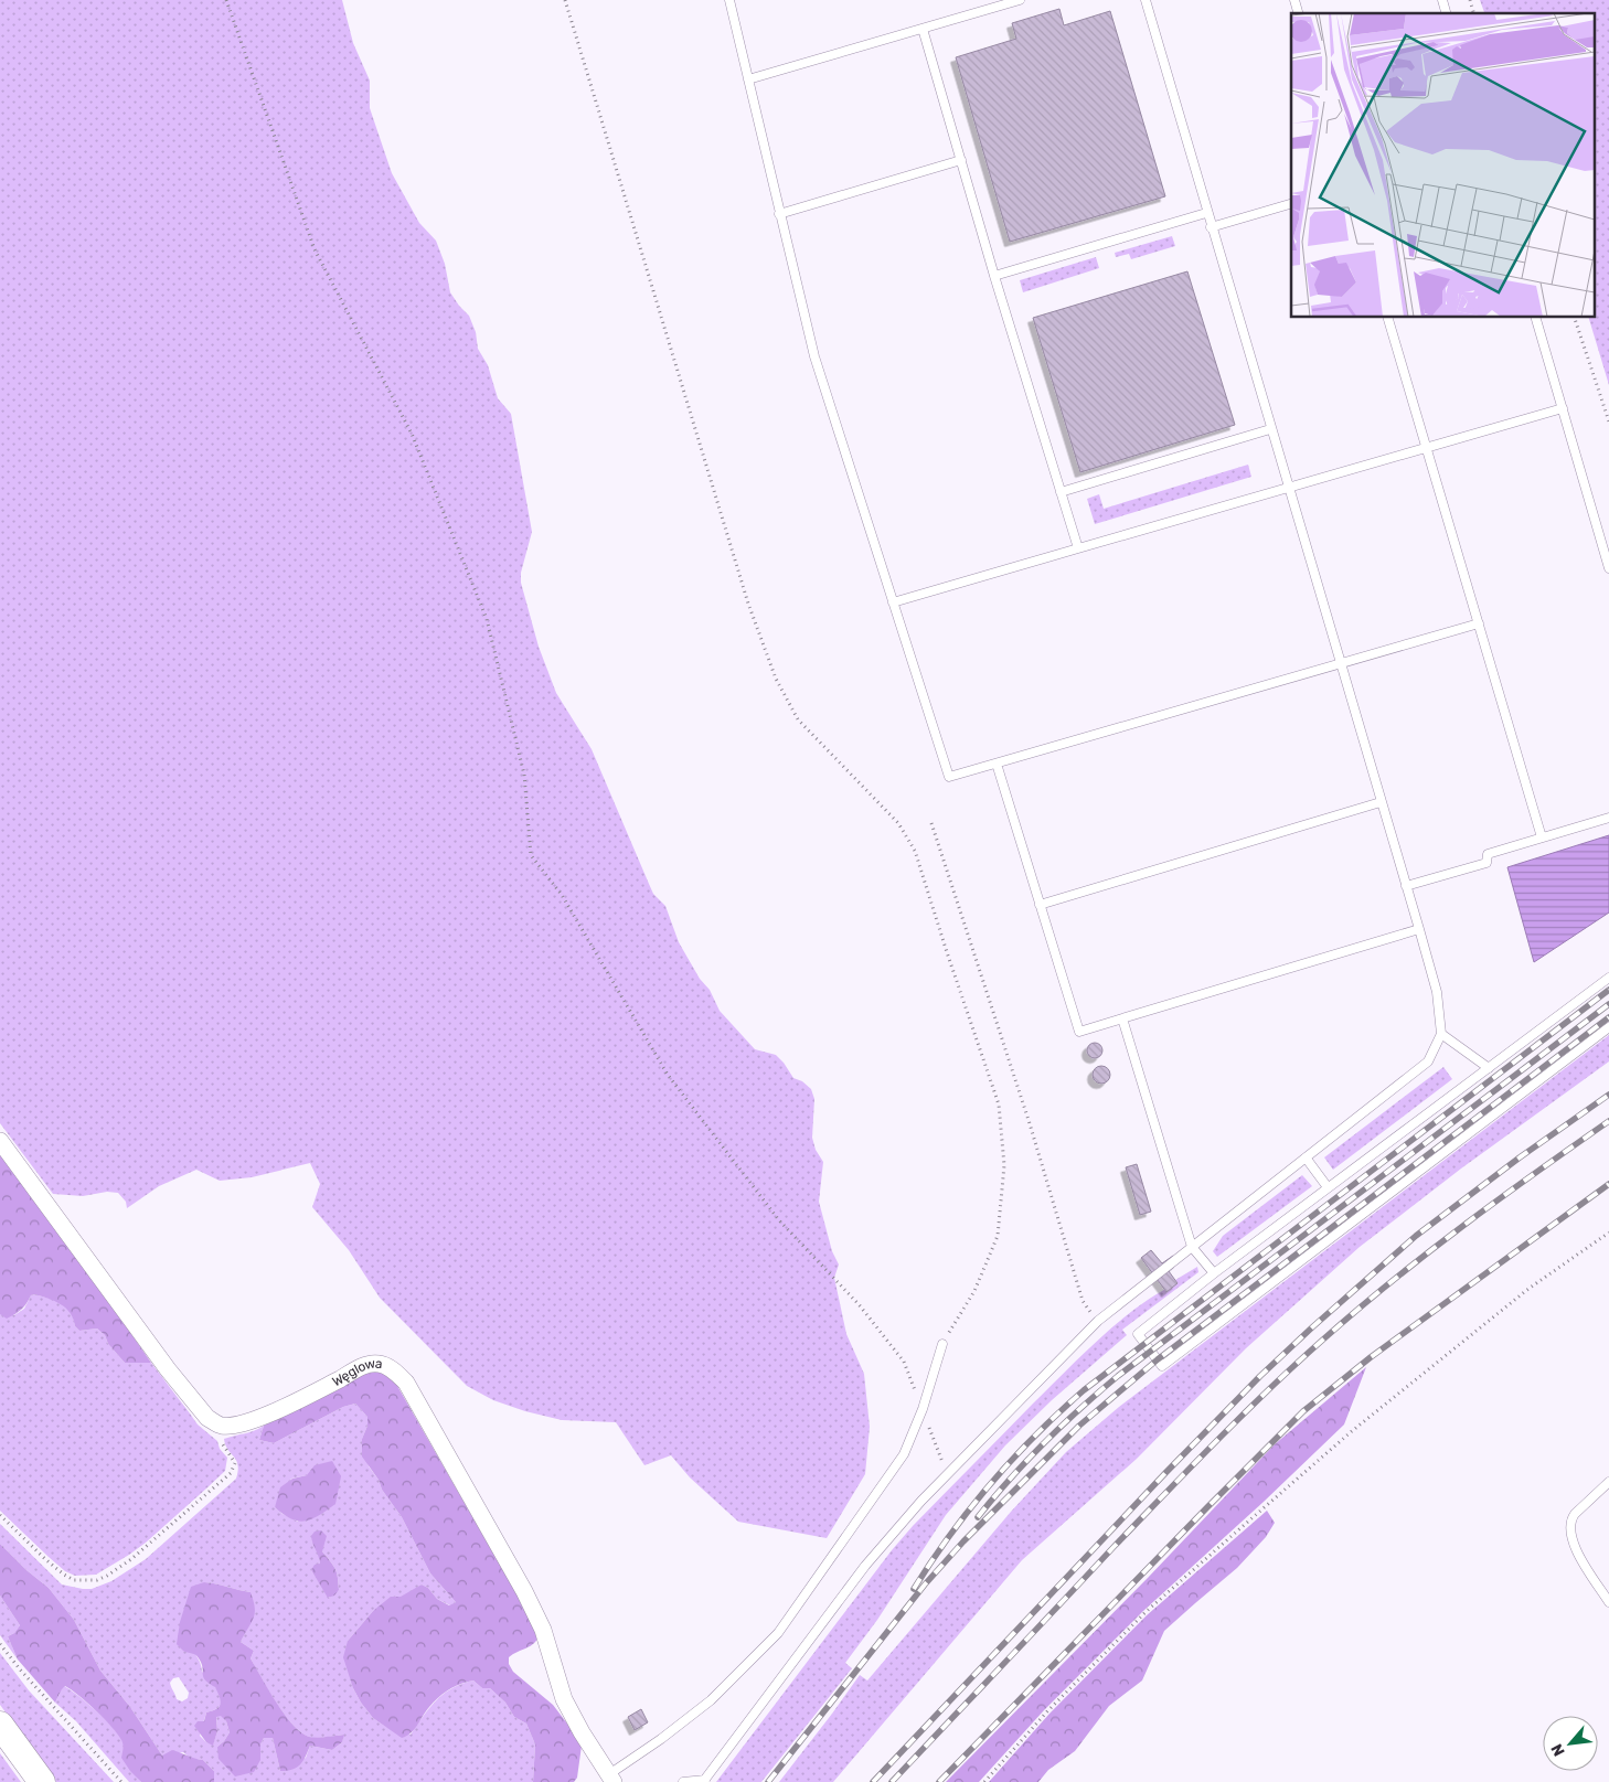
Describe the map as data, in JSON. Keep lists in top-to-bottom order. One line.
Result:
{"streets":{"street":["Węglowa"]},"north":"bottom left"}
